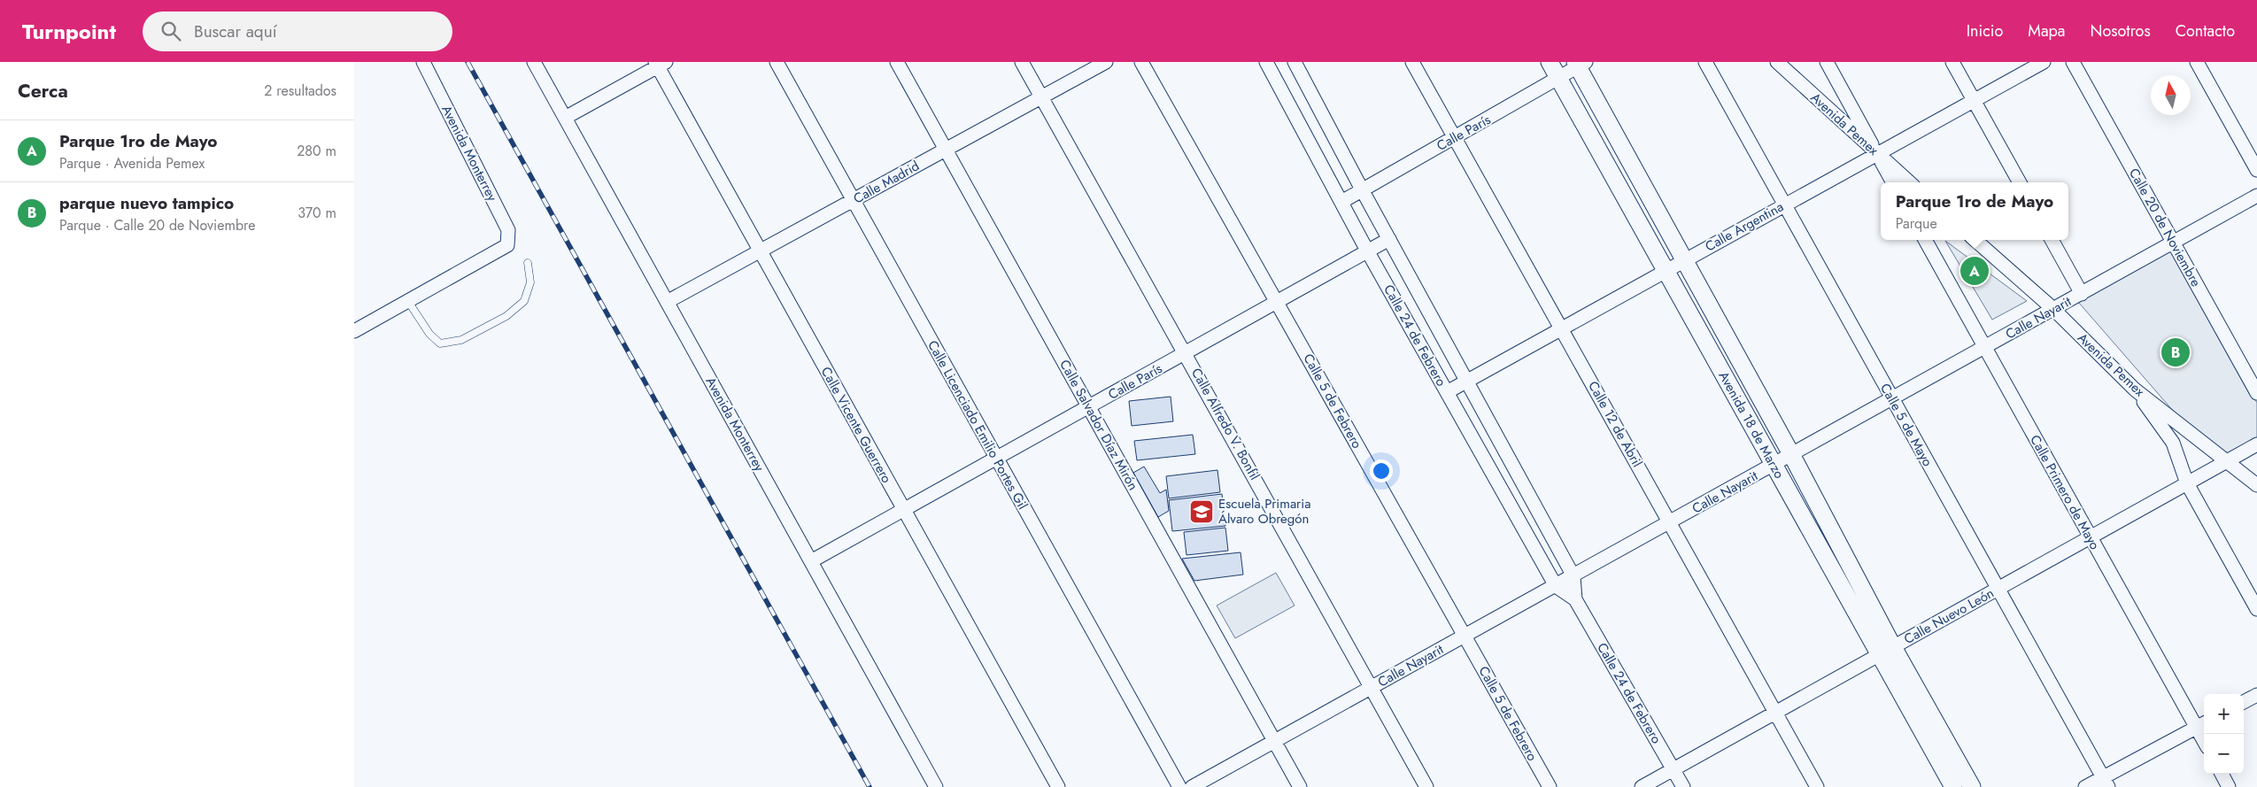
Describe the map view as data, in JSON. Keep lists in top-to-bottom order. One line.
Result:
{"streets":{"street":["Avenida Pemex","Calle París","Avenida Monterrey","Calle Madrid","Calle Argentina","Calle 20 de Noviembre","Calle Nayarit","Calle 24 de Febrero","Calle 5 de Febrero","Calle Alfredo V. Bonfil","Calle 12 de Abril","Calle Vicente Guerrero","Calle Licenciado Emilio Portes Gil","Calle Salvador Díaz Mirón","Avenida 18 de Marzo","Calle 5 de Mayo","Calle Primero de Mayo","Calle Nuevo León"]},"crossings":[["Avenida Pemex","Calle Argentina"],["Avenida Pemex","Calle Nayarit"],["Avenida Pemex","Calle Nuevo León"],["Calle París","Avenida Monterrey"],["Calle París","Calle 24 de Febrero"],["Calle París","Calle 5 de Febrero"],["Calle París","Calle Alfredo V. Bonfil"],["Calle París","Calle 12 de Abril"],["Calle París","Calle Vicente Guerrero"],["Calle París","Calle Licenciado Emilio Portes Gil"],["Calle París","Calle Salvador Díaz Mirón"],["Calle París","Avenida 18 de Marzo"],["Avenida Monterrey","Calle Madrid"],["Calle Madrid","Calle Alfredo V. Bonfil"],["Calle Madrid","Calle Vicente Guerrero"],["Calle Madrid","Calle Licenciado Emilio Portes Gil"],["Calle Madrid","Calle Salvador Díaz Mirón"],["Calle Argentina","Calle 24 de Febrero"],["Calle Argentina","Calle 12 de Abril"],["Calle Argentina","Avenida 18 de Marzo"],["Calle Argentina","Calle 5 de Mayo"],["Calle 20 de Noviembre","Calle Nayarit"],["Calle Nayarit","Calle 24 de Febrero"],["Calle Nayarit","Calle 5 de Febrero"],["Calle Nayarit","Calle Alfredo V. Bonfil"],["Calle Nayarit","Calle 12 de Abril"],["Calle Nayarit","Calle Salvador Díaz Mirón"],["Calle Nayarit","Avenida 18 de Marzo"],["Calle Nayarit","Calle 5 de Mayo"],["Calle Nayarit","Calle Primero de Mayo"],["Calle 24 de Febrero","Calle Nuevo León"],["Calle 12 de Abril","Calle Nuevo León"],["Avenida 18 de Marzo","Calle Nuevo León"],["Calle 5 de Mayo","Calle Nuevo León"],["Calle Primero de Mayo","Calle Nuevo León"]],"places":{"school or university":["Escuela Primaria Álvaro Obregón"]},"north":"top","page":{"header":"Turnpoint","search":"Buscar aquí","nav":["Inicio","Mapa","Nosotros","Contacto"],"heading":["Cerca","2 resultados"],"list":[{"mark":"A","name":"Parque 1ro de Mayo","note":"Parque · Avenida Pemex","value":"280 m"},{"mark":"B","name":"parque nuevo tampico","note":"Parque · Calle 20 de Noviembre","value":"370 m"}],"popup":["Parque 1ro de Mayo","Parque"],"pins":["A","B"],"map_buttons":["+","−"]}}
